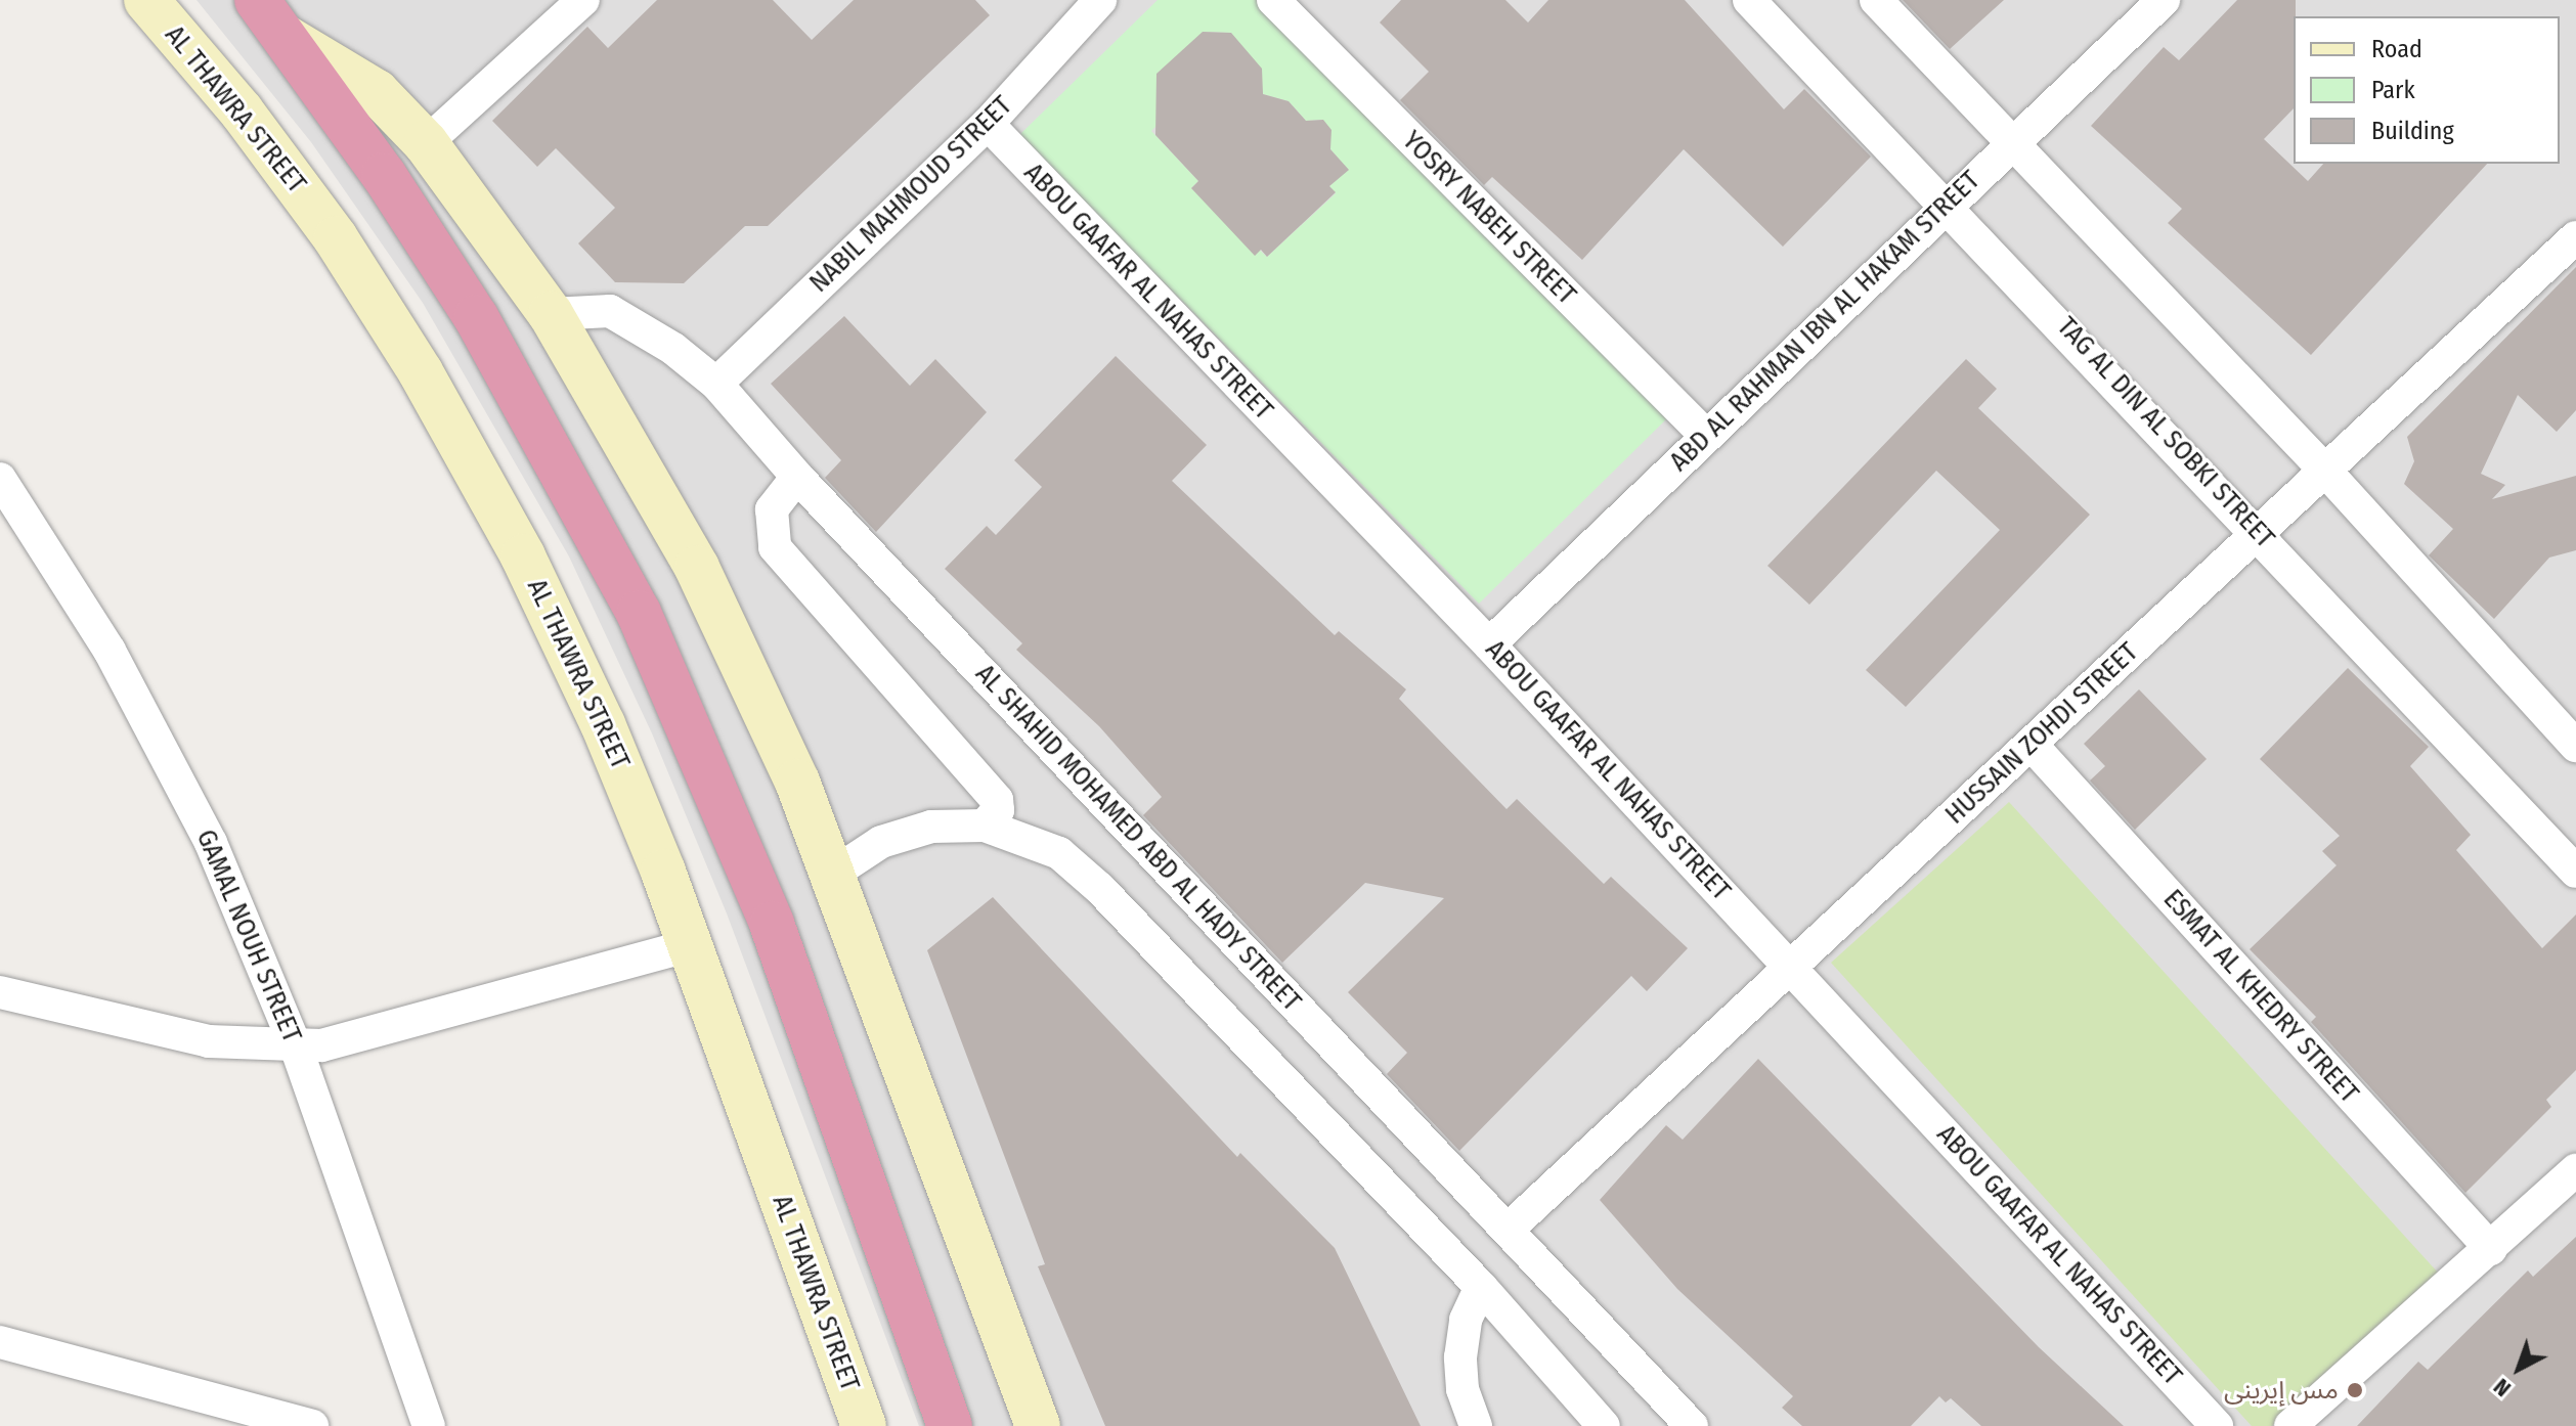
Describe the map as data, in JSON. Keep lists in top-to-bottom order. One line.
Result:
{"streets":{"street":["AL THAWRA STREET","NABIL MAHMOUD STREET","YOSRY NABEH STREET","ABOU GAAFAR AL NAHAS STREET","ABD AL RAHMAN IBN AL HAKAM STREET","TAG AL DIN AL SOBKI STREET","HUSSAIN ZOHDI STREET","AL SHAHID MOHAMED ABD AL HADY STREET","GAMAL NOUH STREET","ESMAT AL KHEDRY STREET"]},"crossings":[["NABIL MAHMOUD STREET","ABOU GAAFAR AL NAHAS STREET"],["NABIL MAHMOUD STREET","AL SHAHID MOHAMED ABD AL HADY STREET"],["YOSRY NABEH STREET","ABD AL RAHMAN IBN AL HAKAM STREET"],["ABOU GAAFAR AL NAHAS STREET","ABD AL RAHMAN IBN AL HAKAM STREET"],["ABOU GAAFAR AL NAHAS STREET","HUSSAIN ZOHDI STREET"],["ABD AL RAHMAN IBN AL HAKAM STREET","TAG AL DIN AL SOBKI STREET"],["TAG AL DIN AL SOBKI STREET","HUSSAIN ZOHDI STREET"],["HUSSAIN ZOHDI STREET","AL SHAHID MOHAMED ABD AL HADY STREET"],["HUSSAIN ZOHDI STREET","ESMAT AL KHEDRY STREET"]],"places":["مس إيرينى"],"legend":["Road","Park","Building"],"north":"bottom left"}
